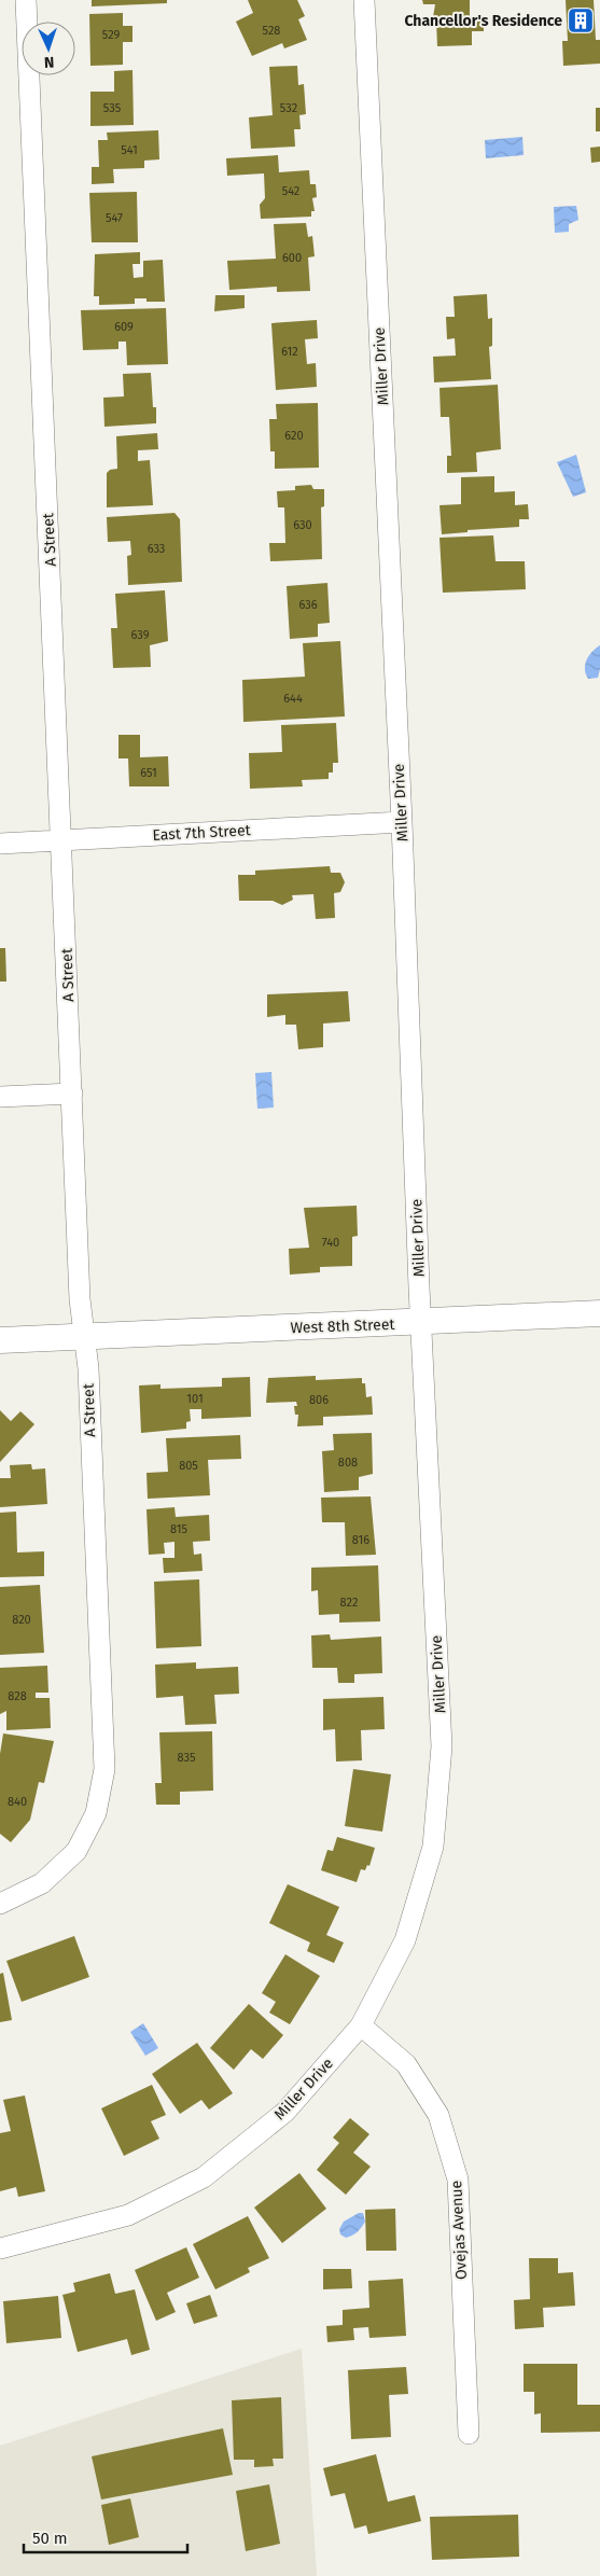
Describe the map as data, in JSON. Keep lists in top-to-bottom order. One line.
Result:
{"streets":{"street":["Miller Drive","A Street","East 7th Street","West 8th Street","Ovejas Avenue"]},"crossings":[["Miller Drive","East 7th Street"],["Miller Drive","West 8th Street"],["Miller Drive","Ovejas Avenue"],["A Street","East 7th Street"],["A Street","West 8th Street"]],"places":{"building":["Chancellor's Residence"]},"house_numbers":["528","529","535","532","541","542","547","600","609","612","620","630","633","636","639","644","651","740","101","806","808","805","815","816","822","820","828","835","840"],"scale_bar":"50 m","north":"bottom"}
